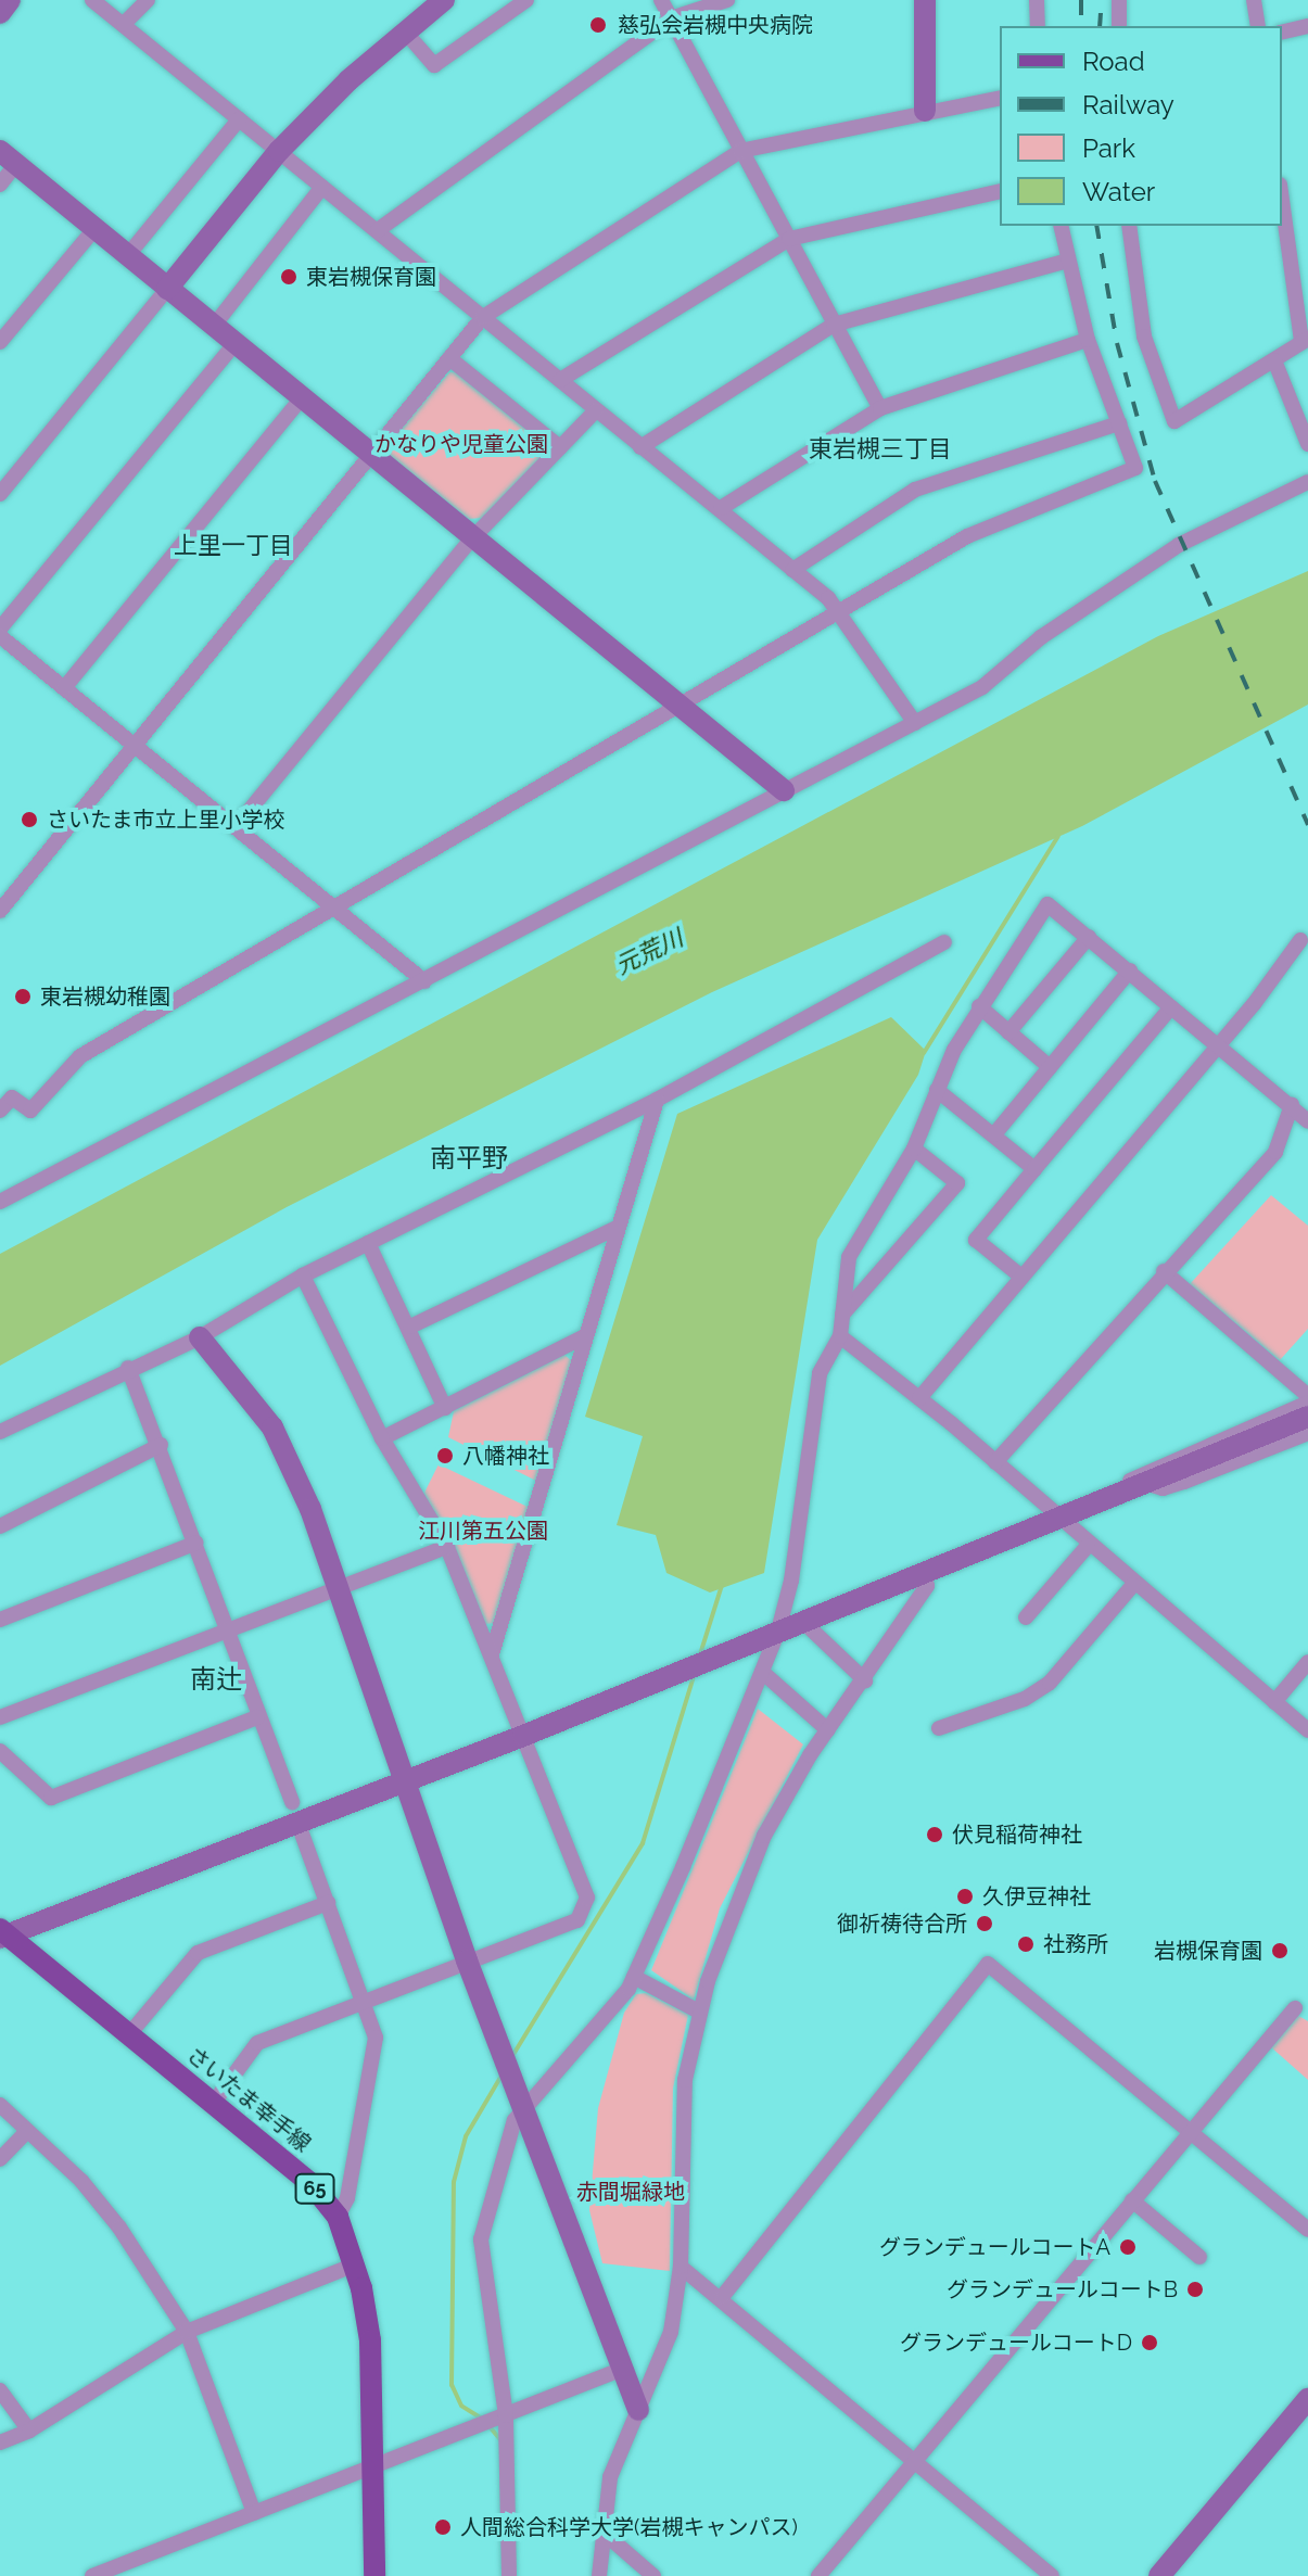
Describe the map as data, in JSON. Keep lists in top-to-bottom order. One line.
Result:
{"streets":{"main road":["さいたま幸手線","65"]},"districts":["東岩槻三丁目","上里一丁目","南平野","南辻"],"water":["元荒川"],"parks":["かなりや児童公園","江川第五公園","赤間堀緑地"],"places":["慈弘会岩槻中央病院","東岩槻保育園","さいたま市立上里小学校","東岩槻幼稚園","八幡神社","伏見稲荷神社","久伊豆神社","御祈祷待合所","社務所","岩槻保育園","グランデュールコートA","グランデュールコートB","グランデュールコートD","人間総合科学大学(岩槻キャンパス)"],"legend":["Road","Railway","Park","Water"]}
